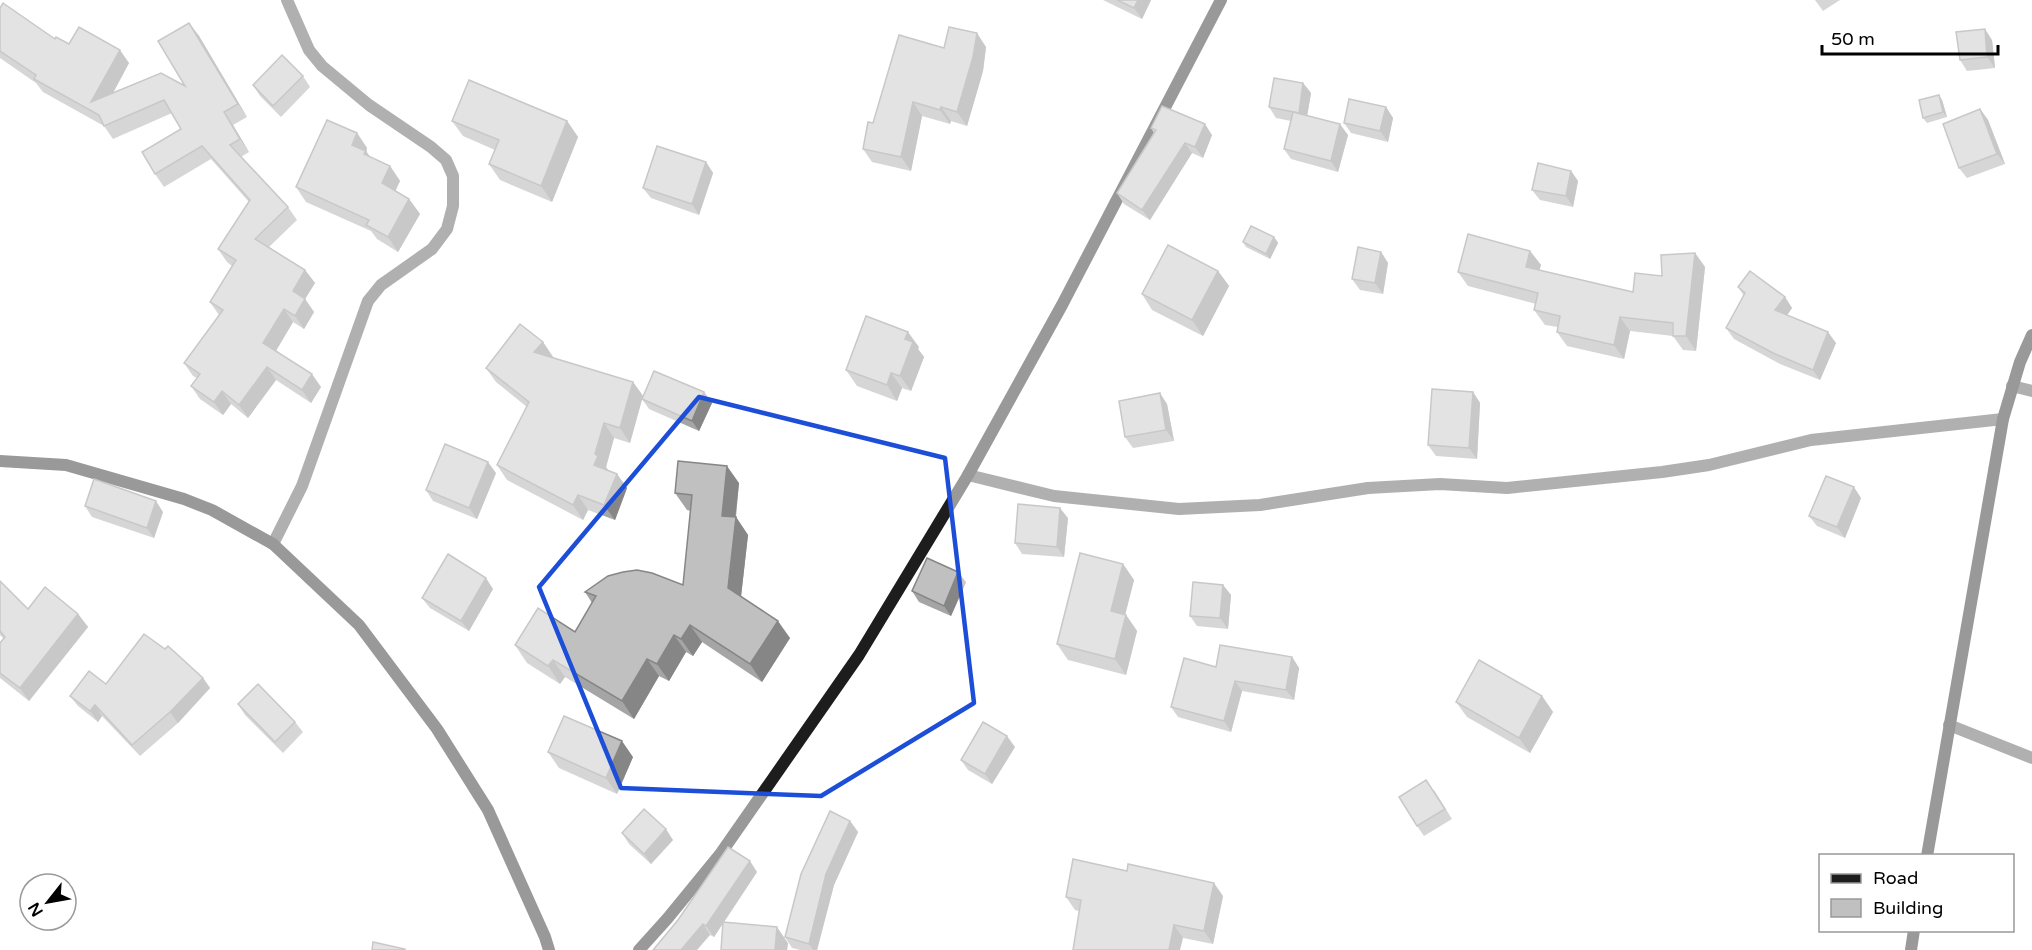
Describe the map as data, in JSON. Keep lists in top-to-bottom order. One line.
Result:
{"legend":["Road","Building"],"scale_bar":"50 m","north":"bottom left"}
